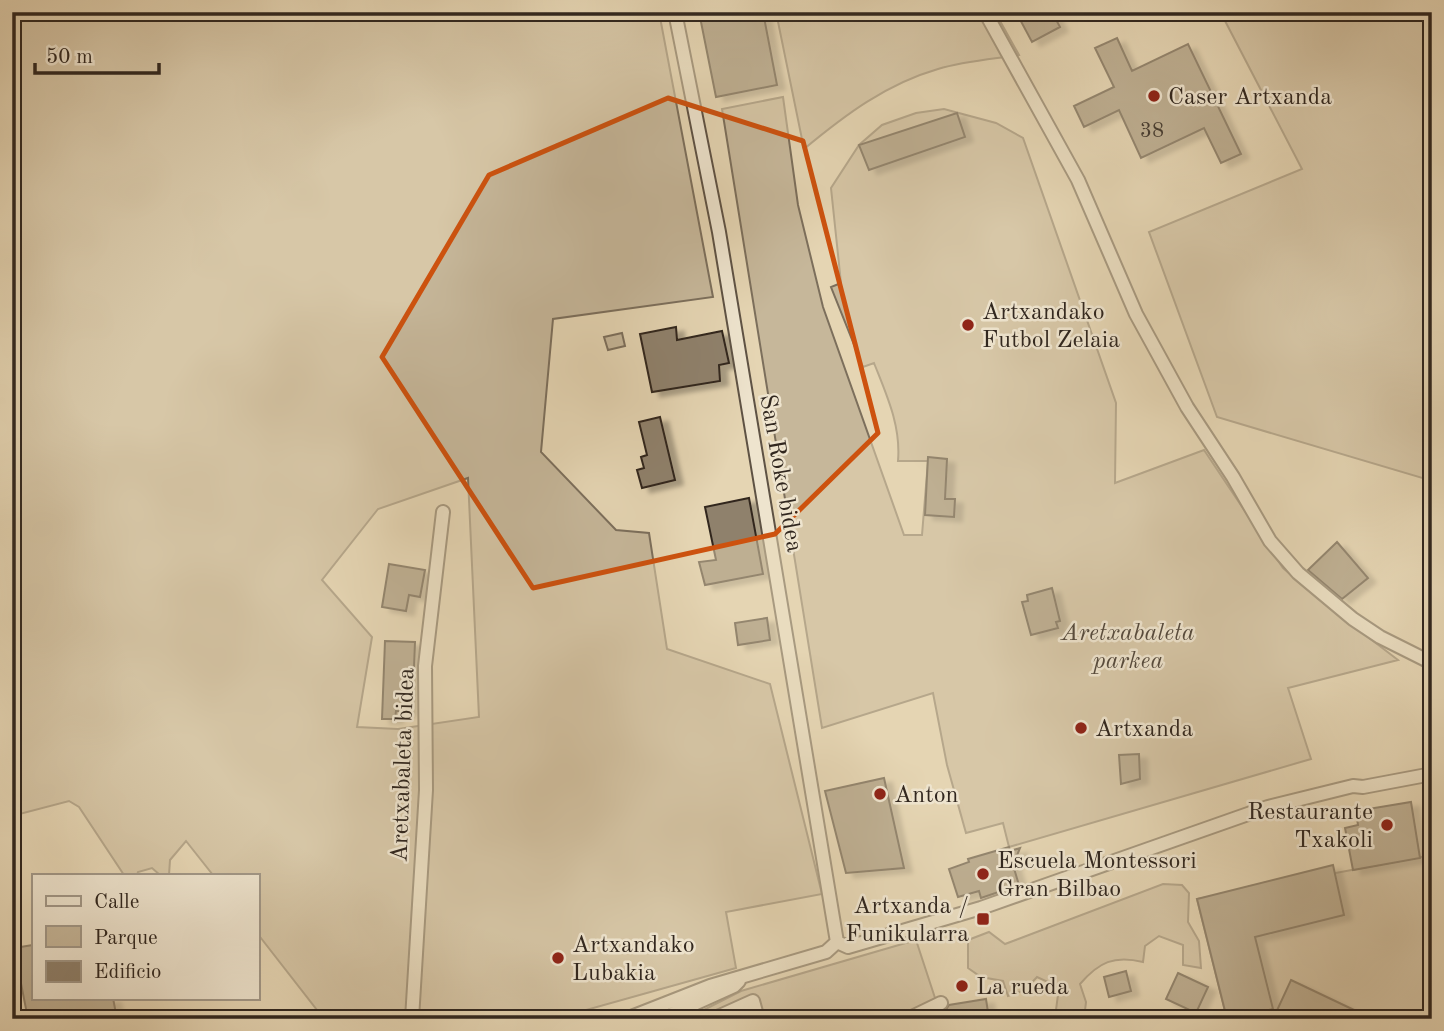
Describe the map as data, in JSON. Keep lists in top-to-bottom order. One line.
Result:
{"streets":{"street":["San Roke bidea","Aretxabaleta bidea"]},"parks":["Aretxabaleta parkea"],"places":{"other":["Caser Artxanda","Artxandako Futbol Zelaia","Artxanda","Anton","Restaurante Txakoli","Escuela Montessori Gran Bilbao","Artxandako Lubakia","La rueda"],"transit":["Artxanda / Funikularra"]},"house_numbers":["38"],"legend":["Calle","Parque","Edificio"],"scale_bar":"50 m"}
